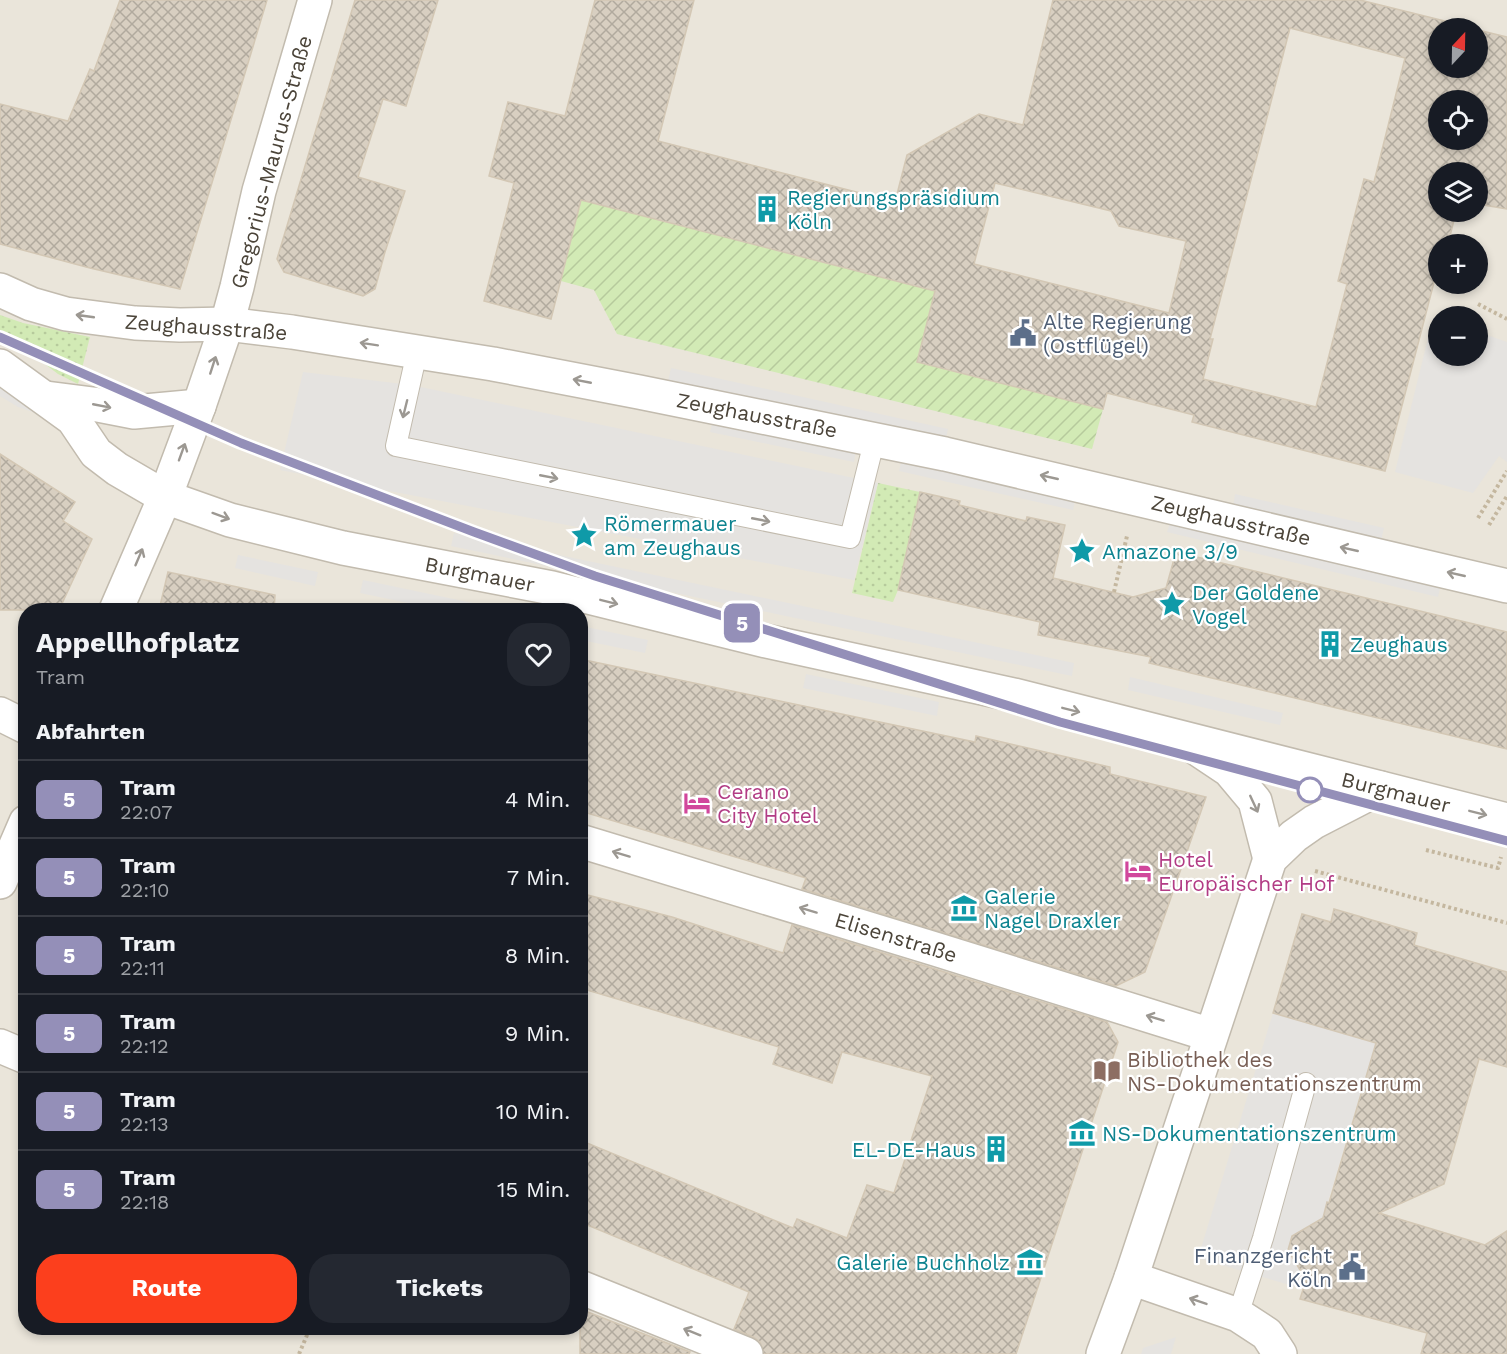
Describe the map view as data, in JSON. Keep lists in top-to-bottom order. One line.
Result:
{"streets":{"street":["Gregorius-Maurus-Straße","Zeughausstraße","Burgmauer","Elisenstraße"]},"crossings":[["Gregorius-Maurus-Straße","Zeughausstraße"],["Gregorius-Maurus-Straße","Burgmauer"]],"one_way":["Gregorius-Maurus-Straße","Zeughausstraße","Burgmauer","Elisenstraße"],"places":{"building":["Regierungspräsidium Köln","Zeughaus","EL-DE-Haus"],"public building":["Alte Regierung (Ostflügel)","Finanzgericht Köln"],"place":["Römermauer am Zeughaus","Amazone 3/9","Der Goldene Vogel"],"hotel":["Cerano City Hotel","Hotel Europäischer Hof"],"museum":["Galerie Nagel Draxler","NS-Dokumentationszentrum","Galerie Buchholz"],"library":["Bibliothek des NS-Dokumentationszentrum"]},"lines":["tram line 5"],"north":"top","page":{"on_map":"5","map_buttons":["+","−"],"heading":[["Appellhofplatz","Tram"],"Abfahrten"],"list":[{"mark":"5","name":"Tram","note":"22:07","value":"4 Min."},{"mark":"5","name":"Tram","note":"22:10","value":"7 Min."},{"mark":"5","name":"Tram","note":"22:11","value":"8 Min."},{"mark":"5","name":"Tram","note":"22:12","value":"9 Min."},{"mark":"5","name":"Tram","note":"22:13","value":"10 Min."},{"mark":"5","name":"Tram","note":"22:18","value":"15 Min."}],"buttons":["Route","Tickets"]}}
